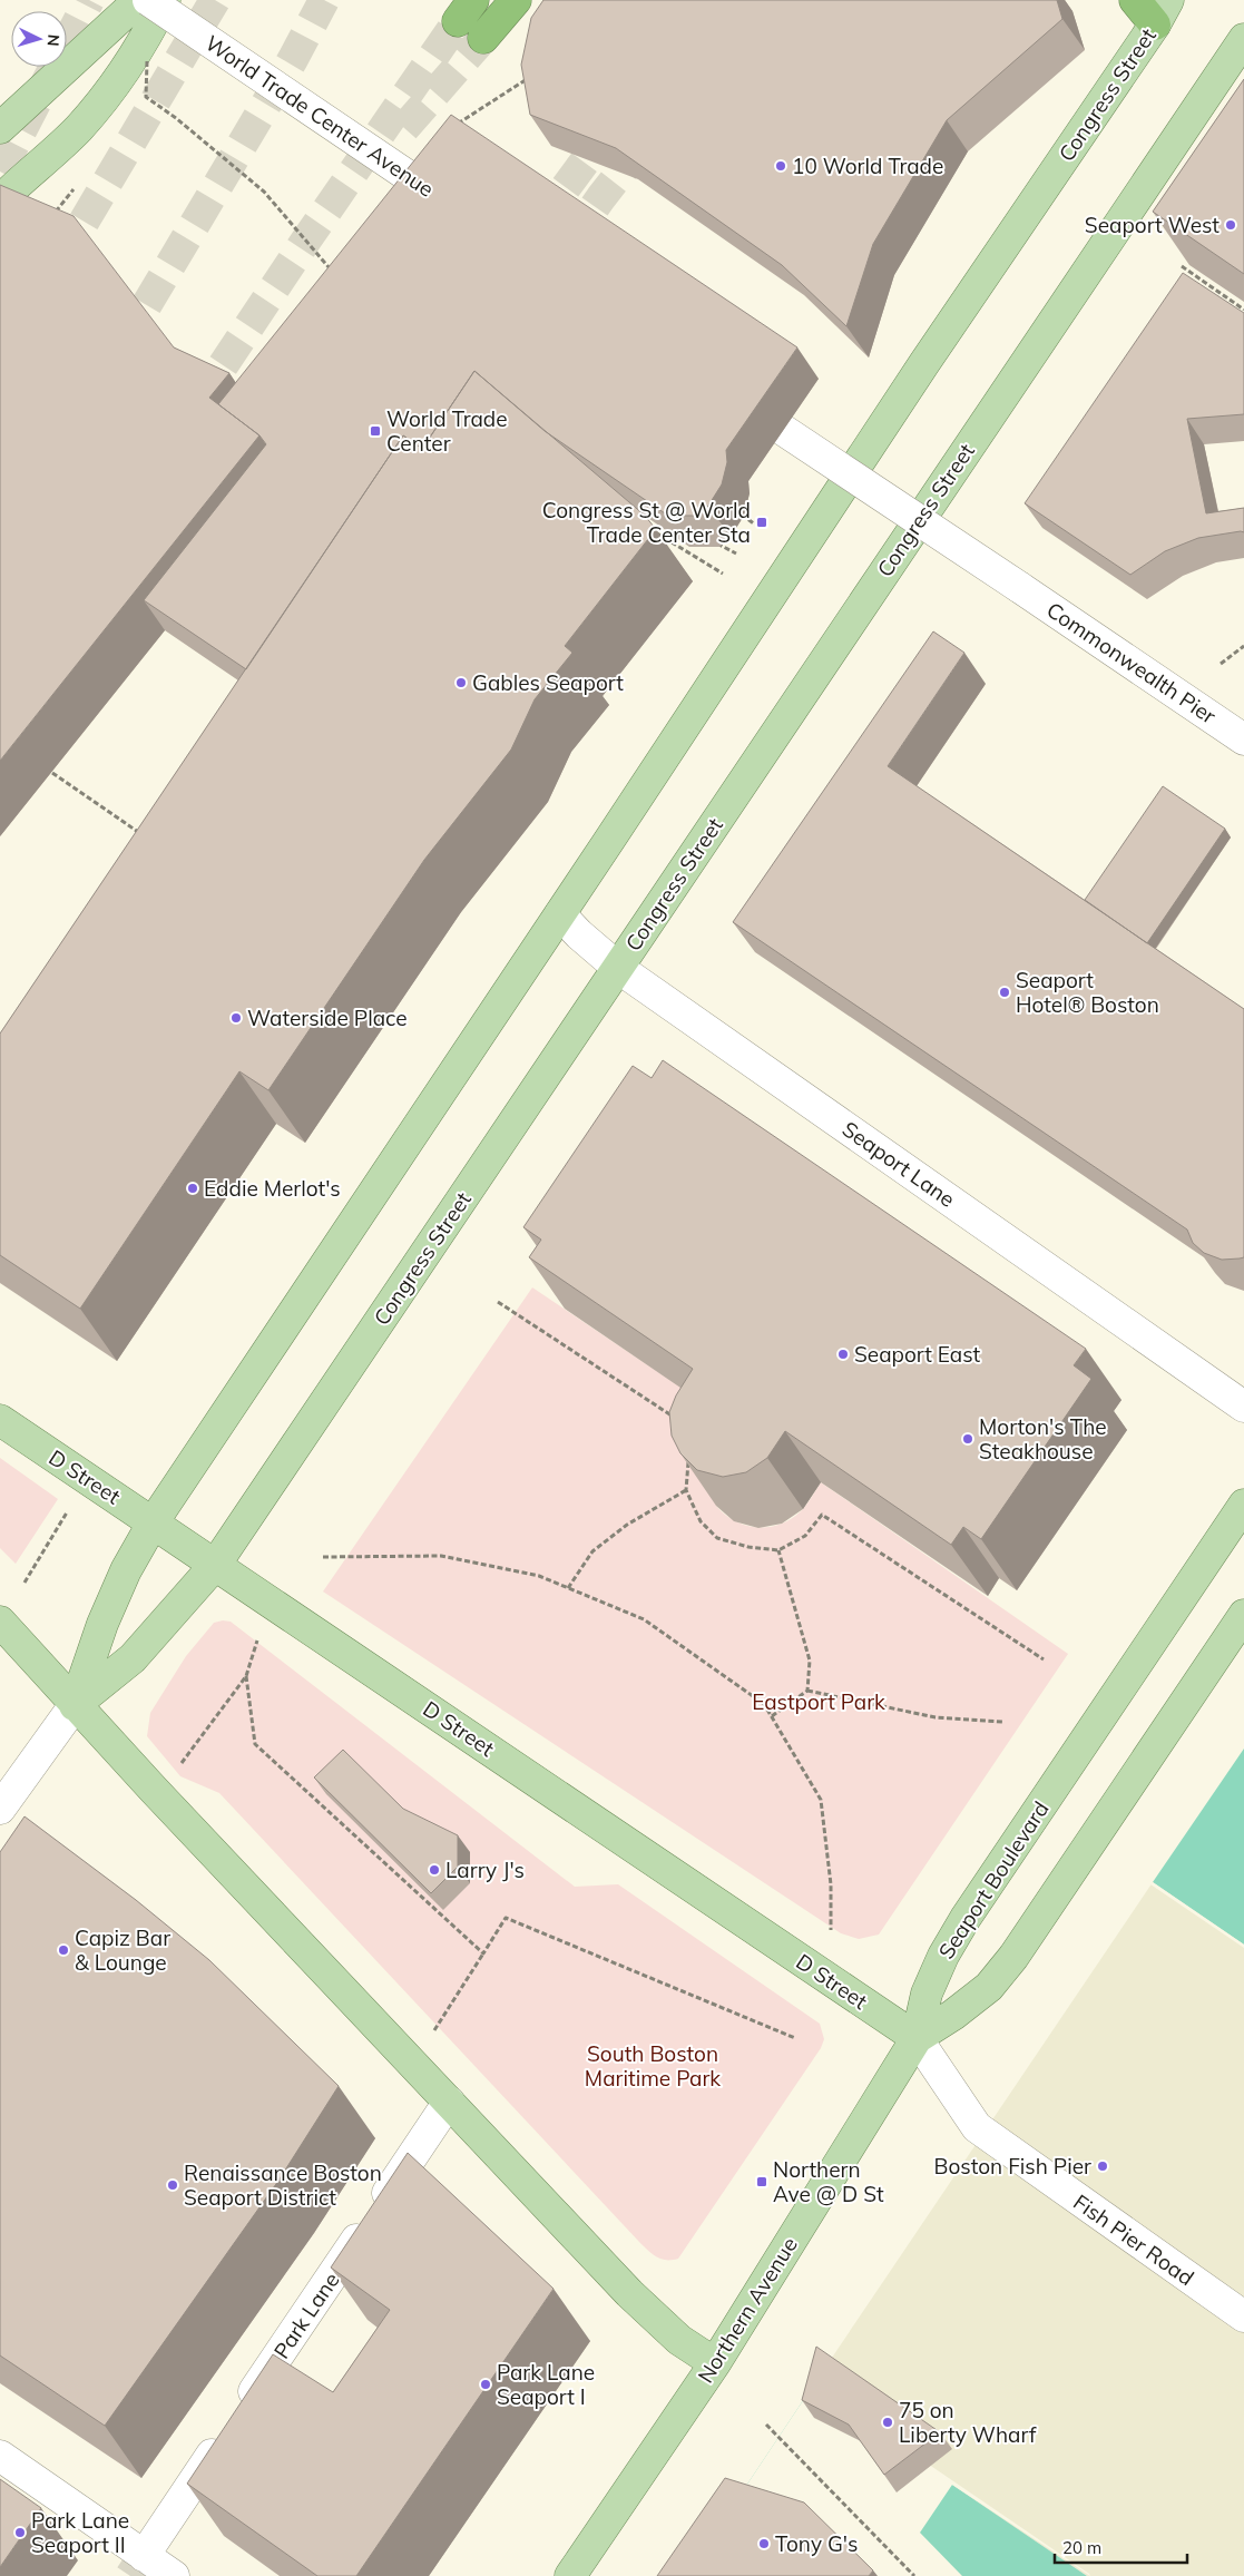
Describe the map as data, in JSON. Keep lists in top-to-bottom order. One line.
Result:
{"streets":{"main road":["Congress Street","D Street","Seaport Boulevard","Northern Avenue"],"street":["World Trade Center Avenue","Commonwealth Pier","Seaport Lane","Fish Pier Road","Park Lane"]},"crossings":[["Congress Street","Seaport Lane"],["Congress Street","D Street"],["D Street","Seaport Boulevard"],["D Street","Fish Pier Road"],["D Street","Northern Avenue"],["Seaport Boulevard","Fish Pier Road"],["Seaport Boulevard","Northern Avenue"],["Fish Pier Road","Northern Avenue"]],"parks":["Eastport Park","South Boston Maritime Park"],"places":{"other":["10 World Trade","Seaport West","Gables Seaport","Seaport Hotel® Boston","Waterside Place","Eddie Merlot's","Seaport East","Morton's The Steakhouse","Larry J's","Capiz Bar & Lounge","Boston Fish Pier","Renaissance Boston Seaport District","Park Lane Seaport I","75 on Liberty Wharf","Park Lane Seaport II","Tony G's"],"transit":["World Trade Center","Congress St @ World Trade Center Sta","Northern Ave @ D St"]},"scale_bar":"20 m","north":"right"}
